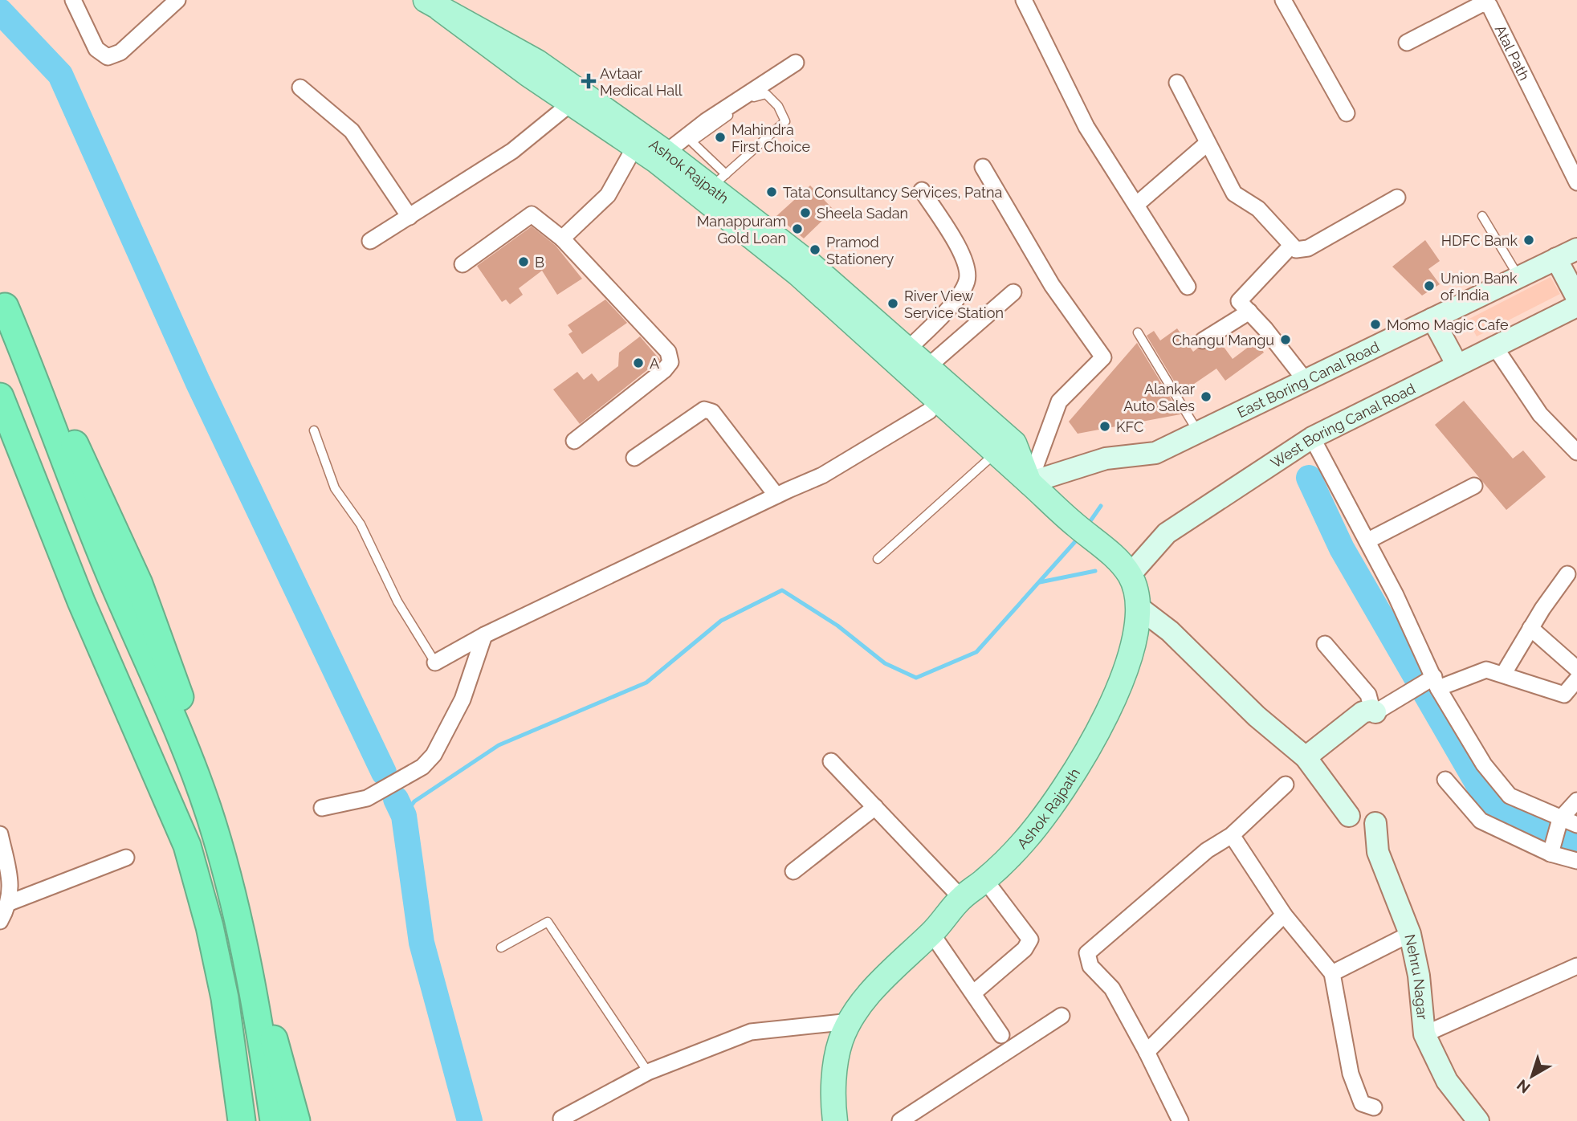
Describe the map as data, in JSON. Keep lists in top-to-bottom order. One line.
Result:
{"streets":{"main road":["Ashok Rajpath","East Boring Canal Road","West Boring Canal Road","Nehru Nagar"],"street":["Atal Path"]},"crossings":[["Ashok Rajpath","East Boring Canal Road"],["Ashok Rajpath","West Boring Canal Road"]],"places":{"health":["Avtaar Medical Hall"],"other":["Mahindra First Choice","Tata Consultancy Services, Patna","Sheela Sadan","Manappuram Gold Loan","HDFC Bank","Pramod Stationery","B","Union Bank of India","River View Service Station","Momo Magic Cafe","Changu Mangu","A","Alankar Auto Sales","KFC"]},"north":"bottom left"}
